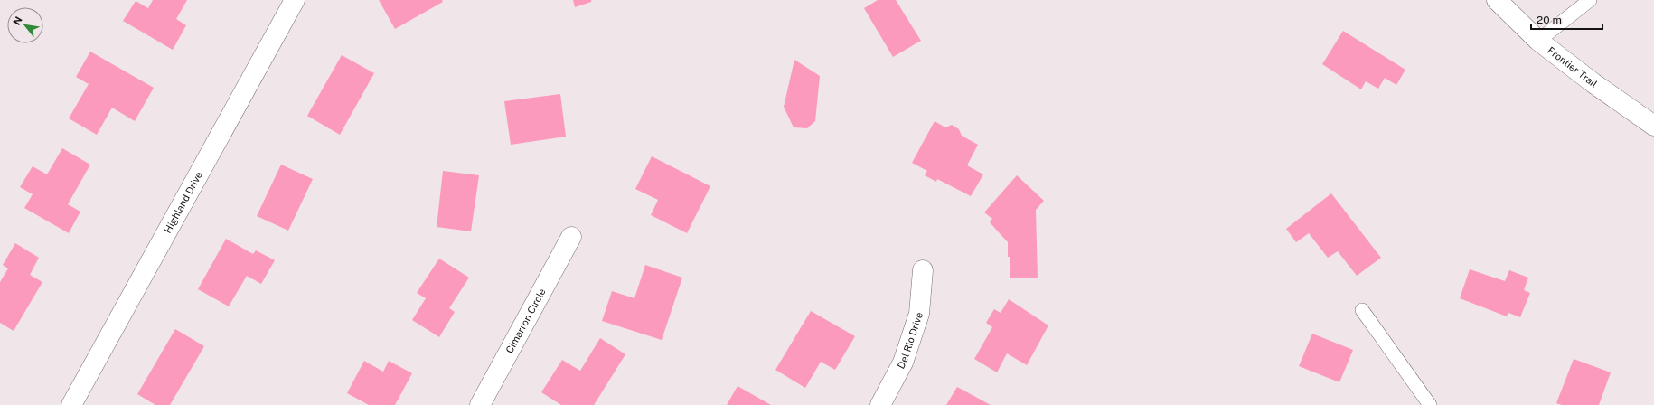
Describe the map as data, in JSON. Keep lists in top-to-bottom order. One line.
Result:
{"streets":{"street":["Frontier Trail","Highland Drive","Cimarron Circle","Del Rio Drive"]},"scale_bar":"20 m","north":"top left"}
